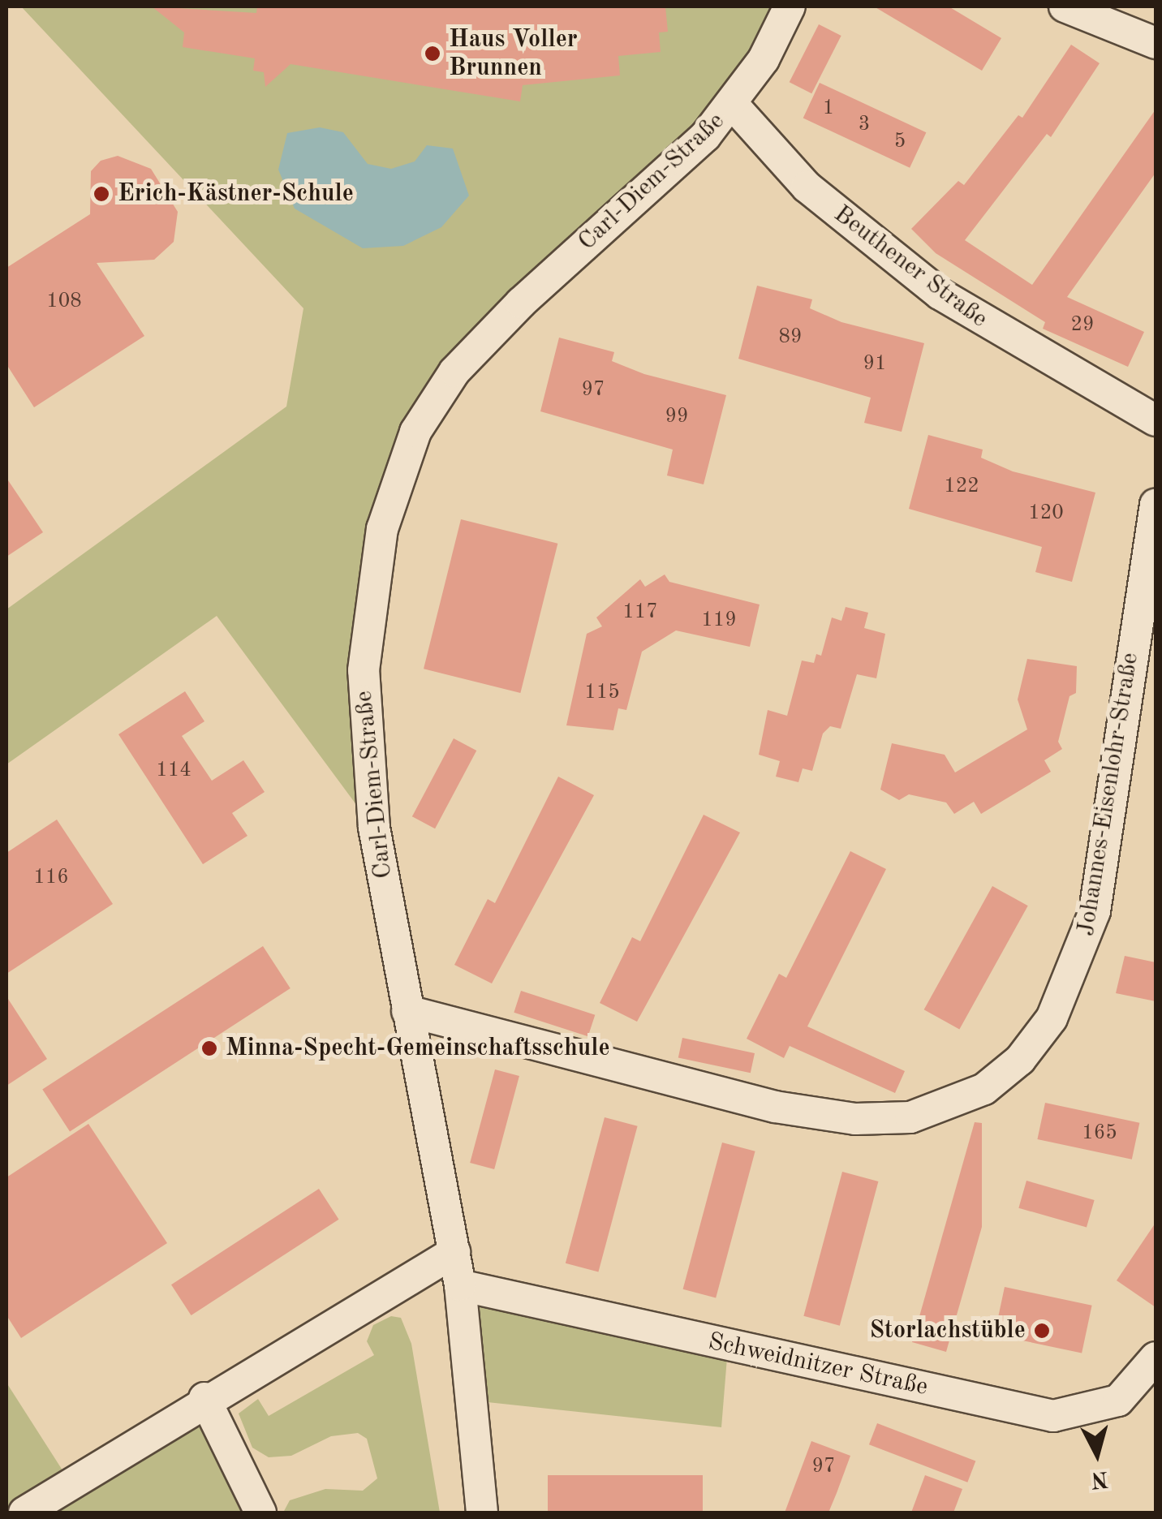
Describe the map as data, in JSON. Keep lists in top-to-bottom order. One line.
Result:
{"streets":{"street":["Carl-Diem-Straße","Beuthener Straße","Johannes-Eisenlohr-Straße","Schweidnitzer Straße"]},"crossings":[["Carl-Diem-Straße","Beuthener Straße"],["Carl-Diem-Straße","Johannes-Eisenlohr-Straße"],["Carl-Diem-Straße","Schweidnitzer Straße"]],"places":["Haus Voller Brunnen","Erich-Kästner-Schule","Minna-Specht-Gemeinschaftsschule","Storlachstüble"],"house_numbers":["1","3","5","108","29","89","91","97","99","122","120","117","119","115","114","116","165","97"],"north":"bottom"}
